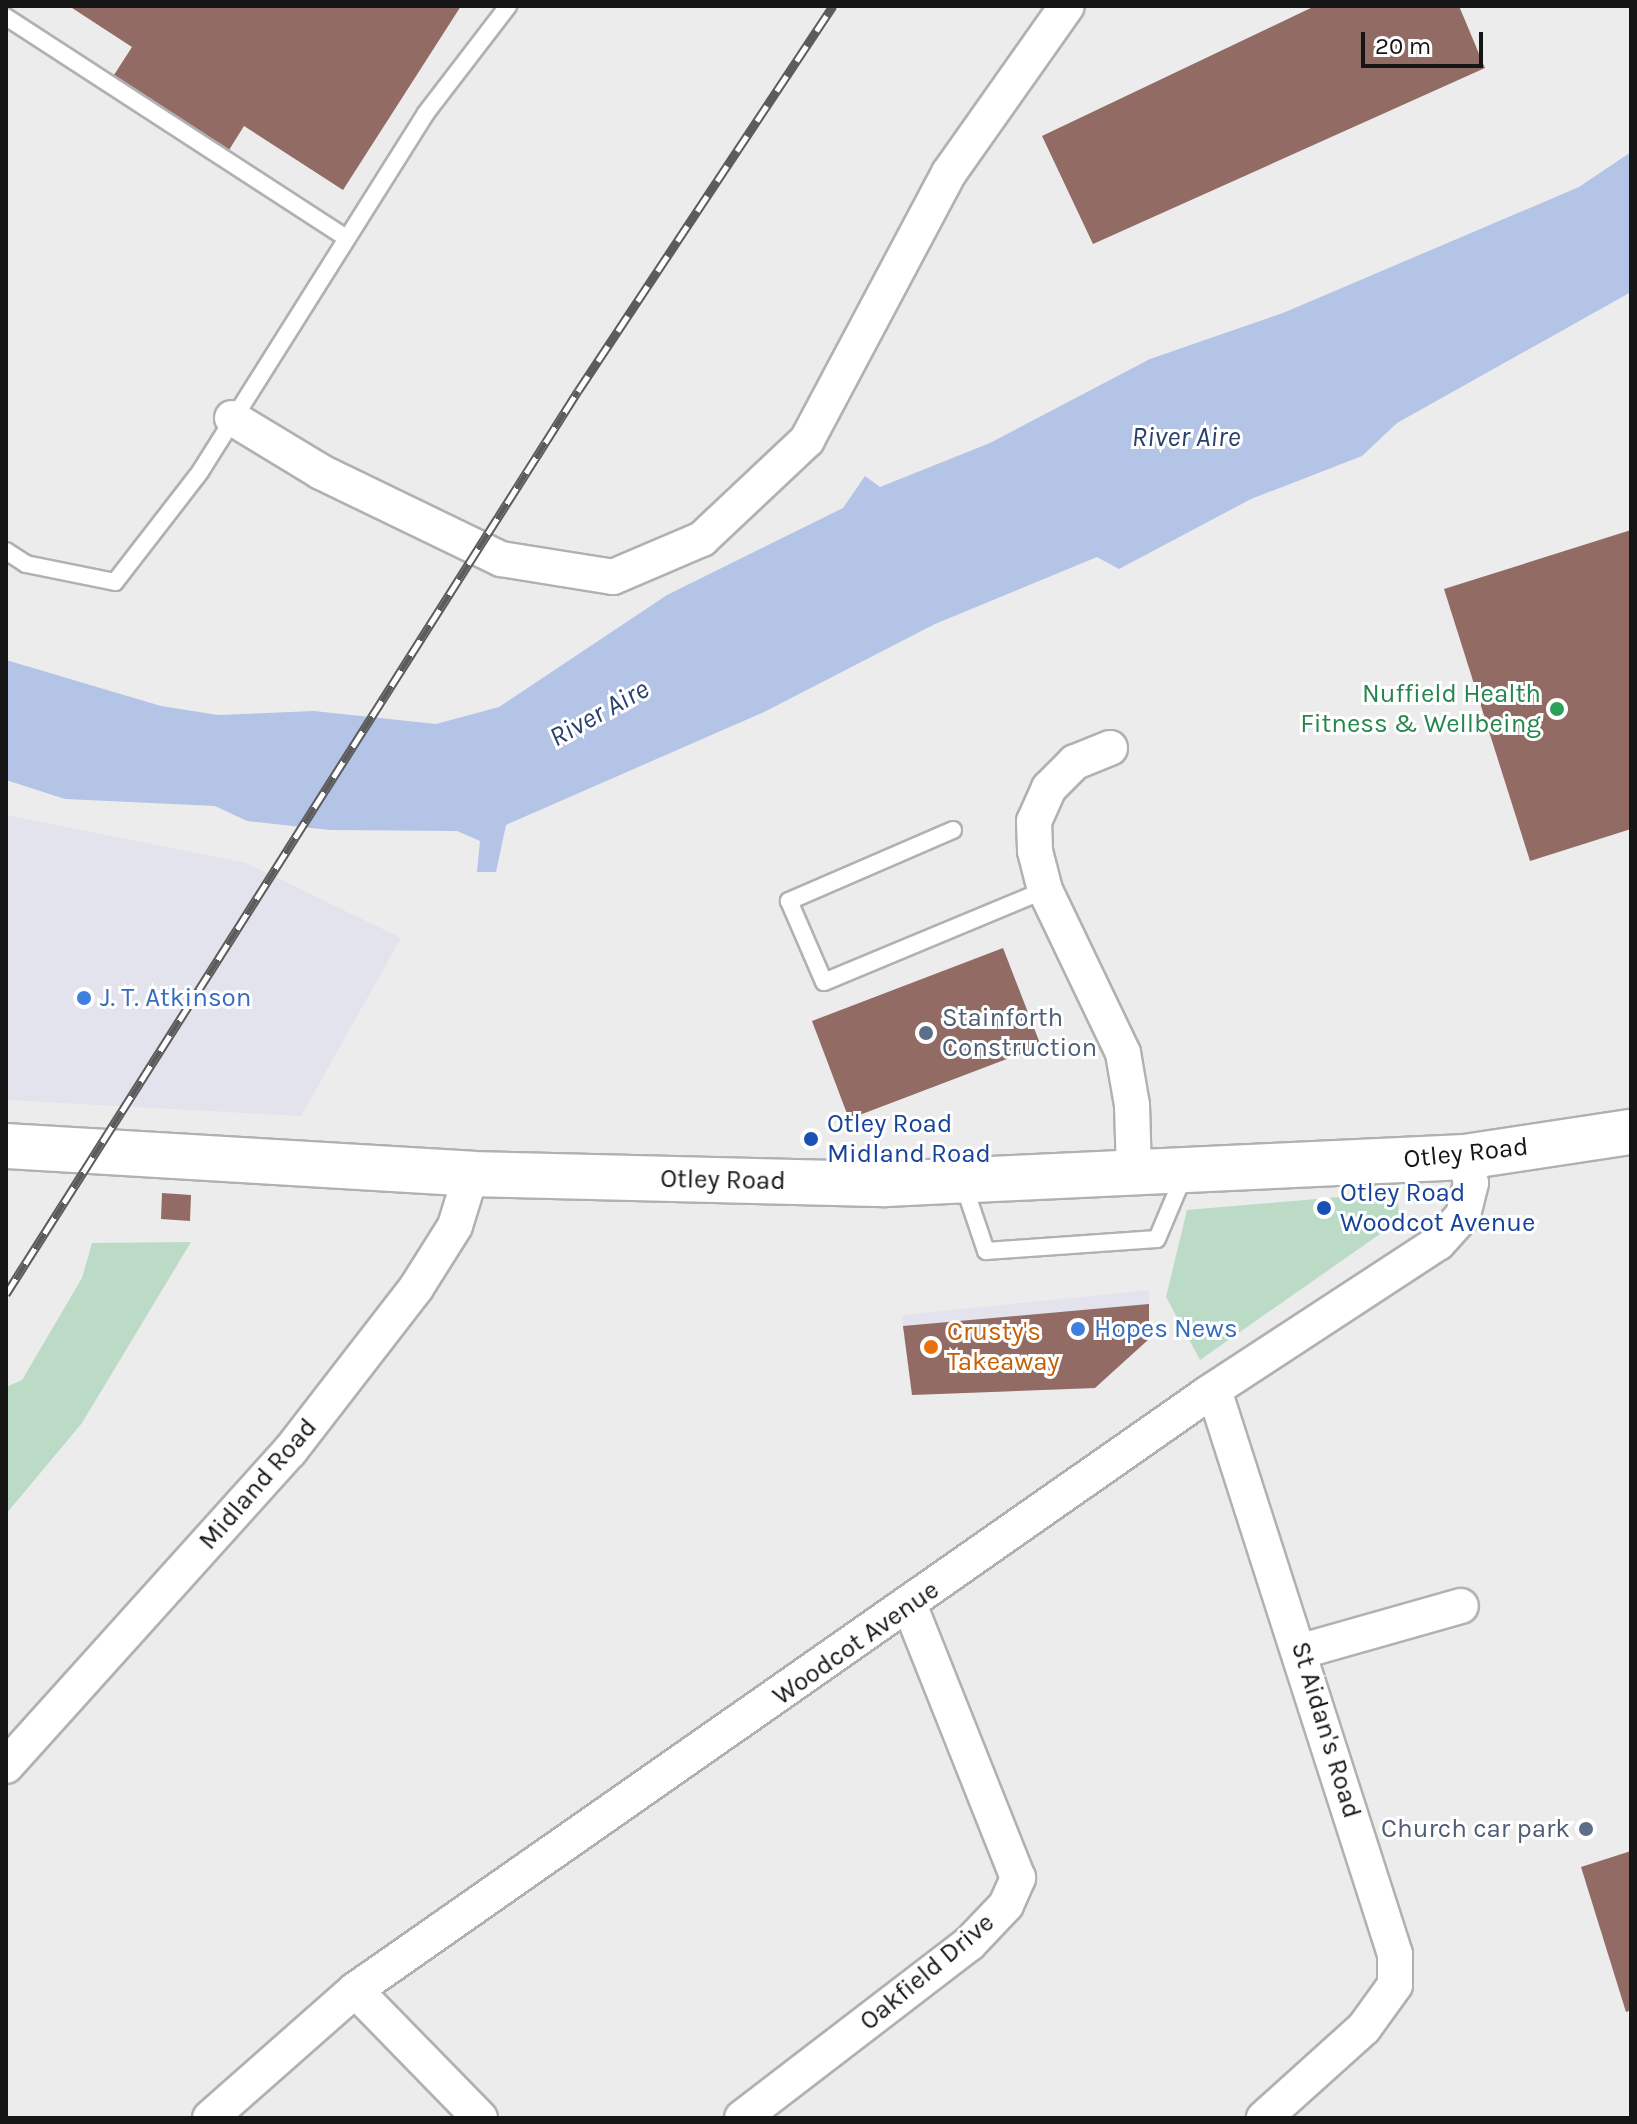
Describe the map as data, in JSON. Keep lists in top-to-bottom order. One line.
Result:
{"streets":{"main road":["Otley Road"],"street":["Midland Road","Woodcot Avenue","St Aidan's Road","Oakfield Drive"]},"crossings":[["Otley Road","Midland Road"],["Otley Road","Woodcot Avenue"],["Woodcot Avenue","St Aidan's Road"],["Woodcot Avenue","Oakfield Drive"]],"water":["River Aire"],"places":["Nuffield Health Fitness & Wellbeing","J. T. Atkinson","Stainforth Construction","Otley Road Midland Road","Otley Road Woodcot Avenue","Hopes News","Crusty's Takeaway","Church car park"],"scale_bar":"20 m"}
